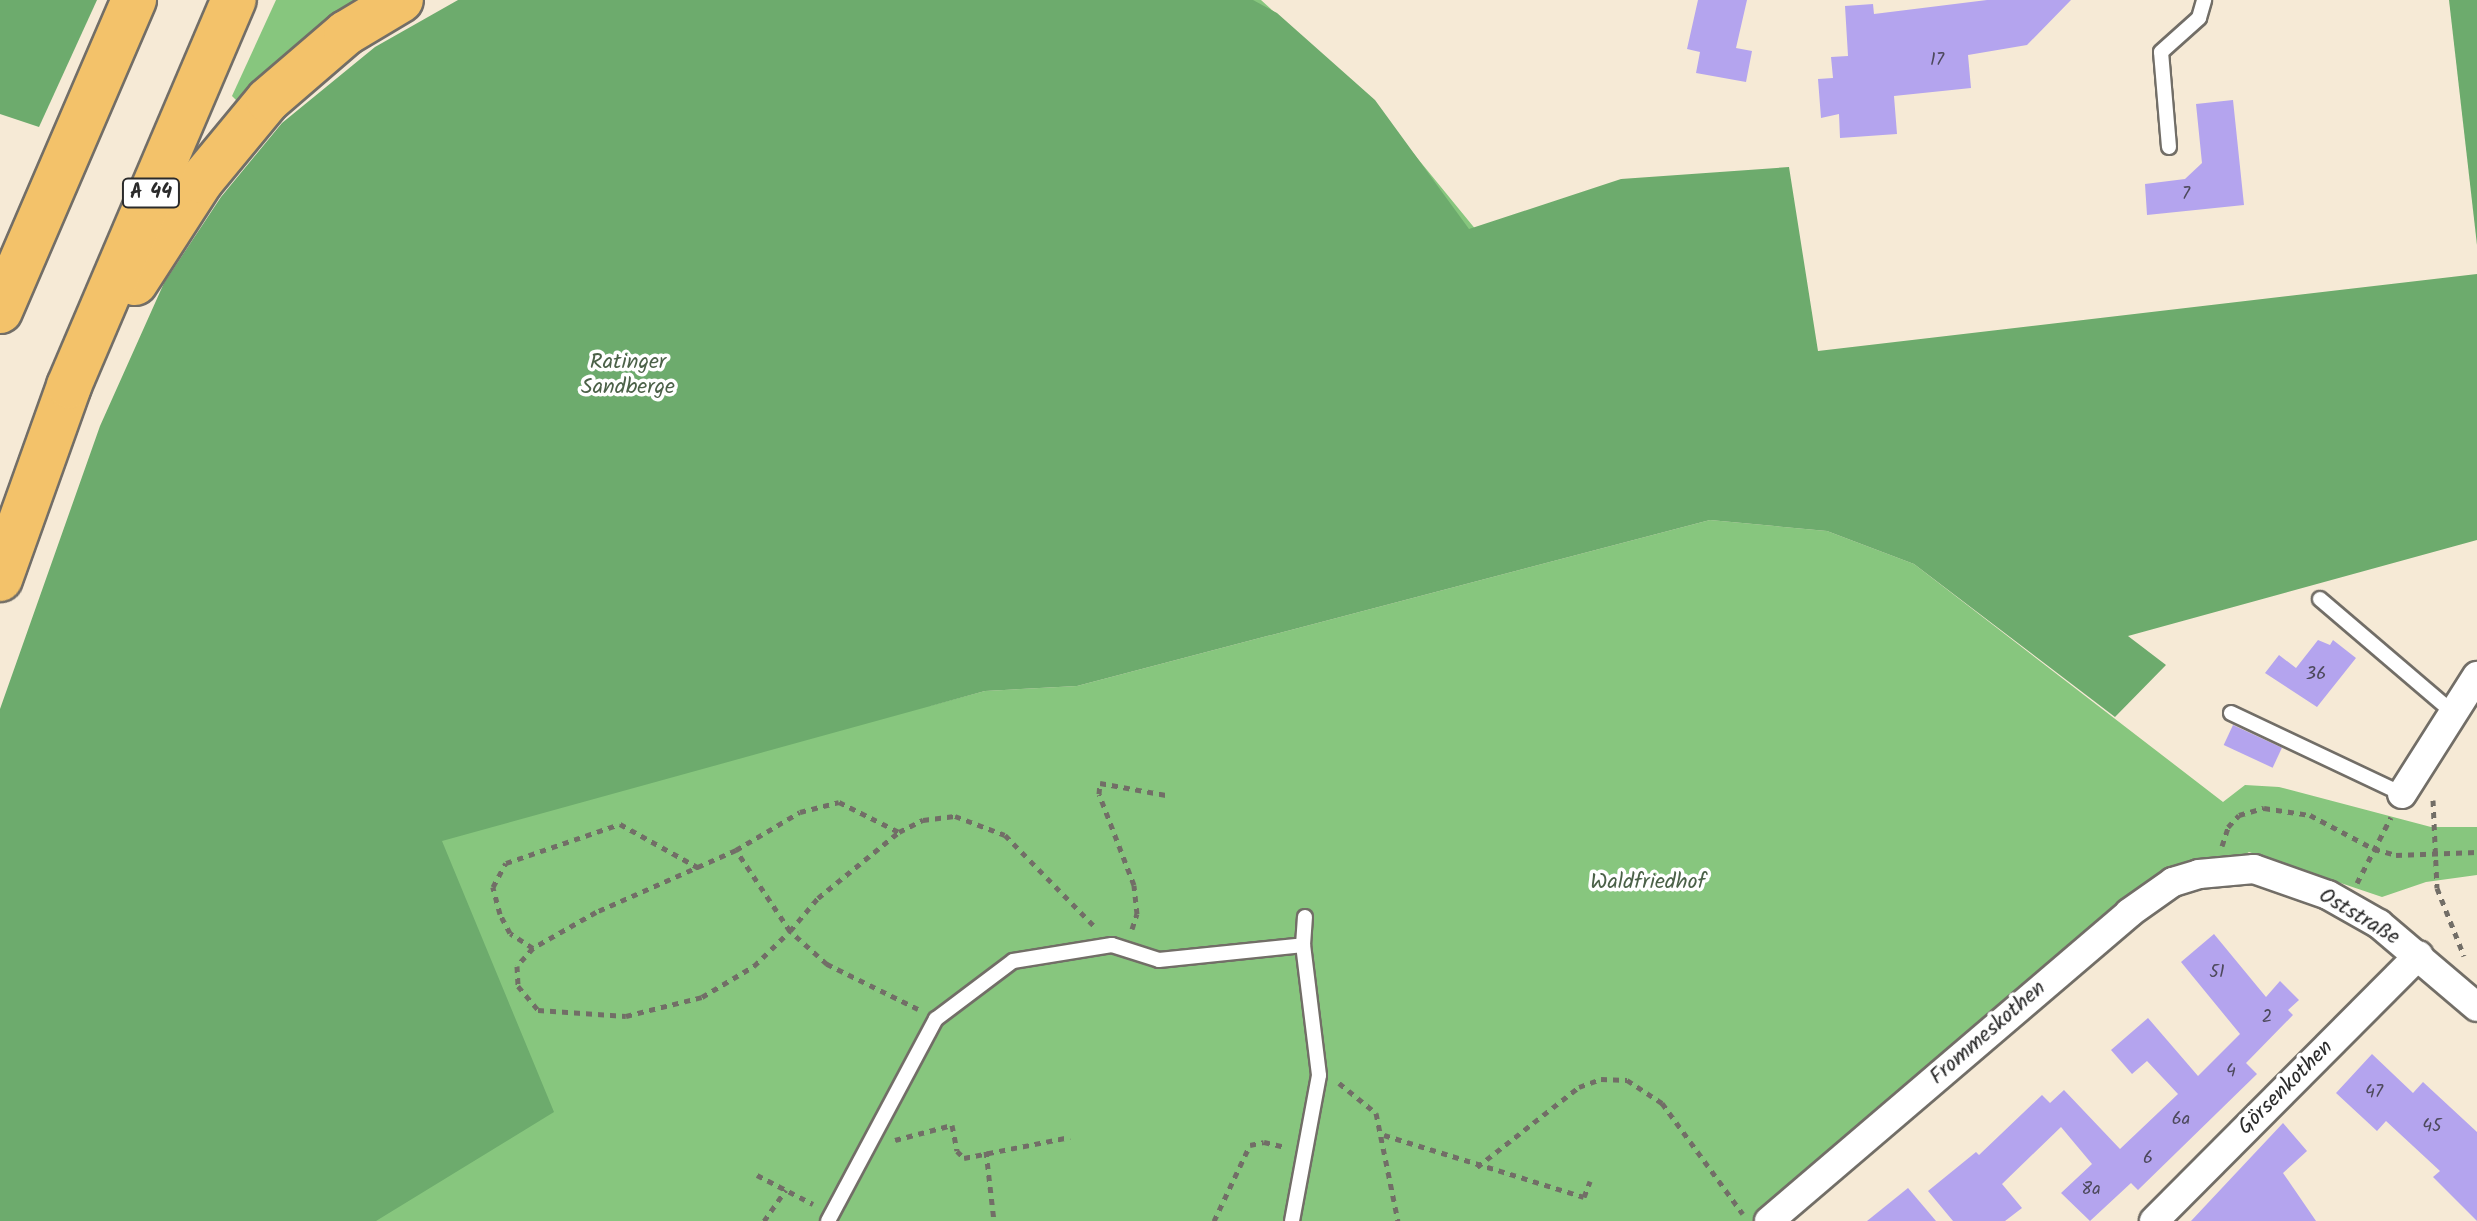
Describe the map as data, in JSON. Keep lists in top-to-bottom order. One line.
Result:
{"streets":{"highway":["A 44"],"street":["Oststraße","Frommeskothen","Görsenkothen"]},"crossings":[["Oststraße","Frommeskothen"],["Oststraße","Görsenkothen"]],"parks":["Ratinger Sandberge","Waldfriedhof"],"house_numbers":["17","7","36","51","2","4","47","6a","45","6","8a"]}
